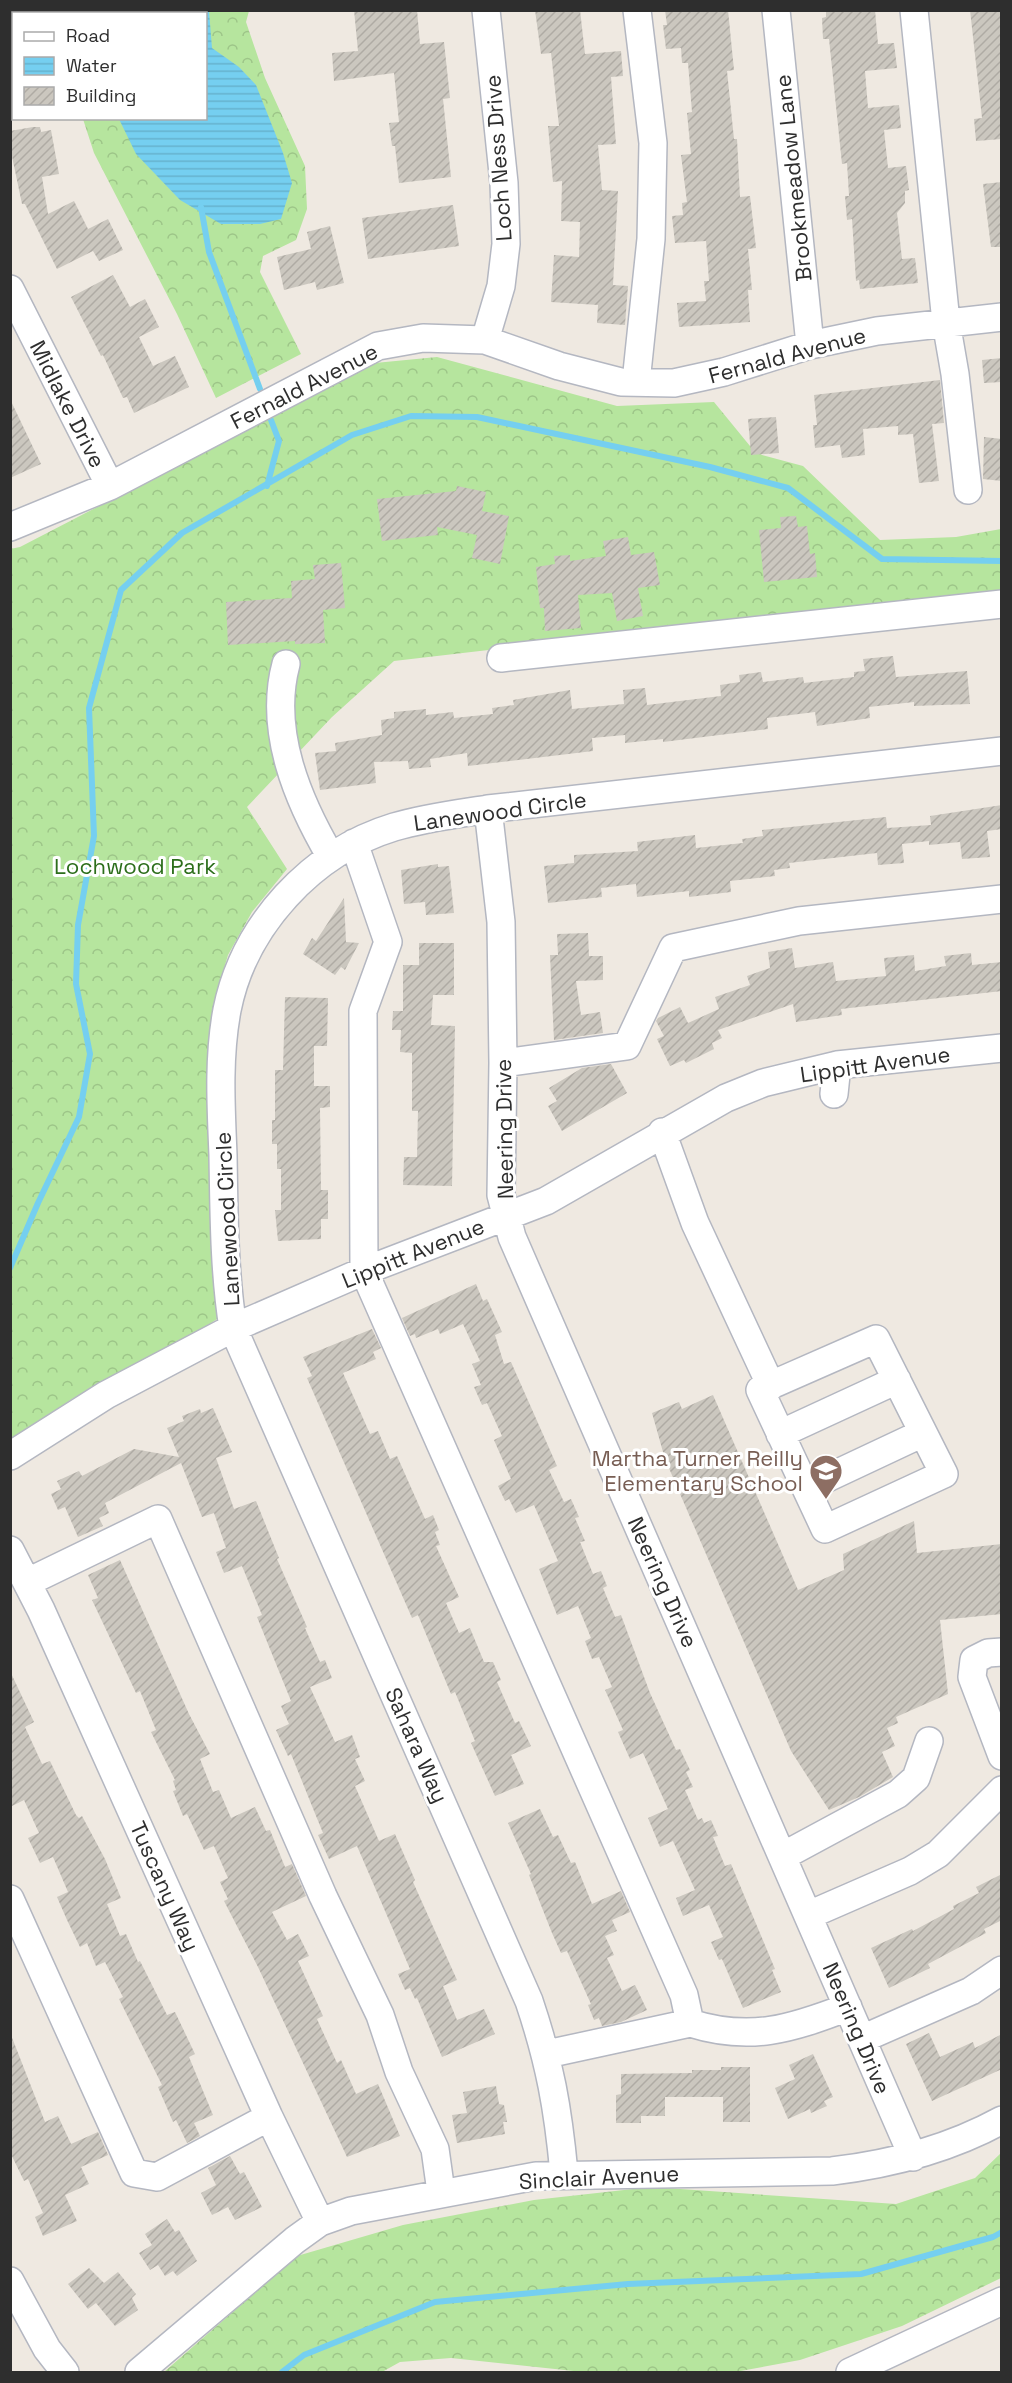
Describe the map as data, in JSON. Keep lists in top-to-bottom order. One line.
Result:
{"streets":{"street":["Loch Ness Drive","Brookmeadow Lane","Fernald Avenue","Midlake Drive","Lanewood Circle","Lippitt Avenue","Neering Drive","Sahara Way","Tuscany Way","Sinclair Avenue"]},"crossings":[["Loch Ness Drive","Fernald Avenue"],["Brookmeadow Lane","Fernald Avenue"],["Fernald Avenue","Midlake Drive"],["Lanewood Circle","Lippitt Avenue"],["Lanewood Circle","Neering Drive"],["Lanewood Circle","Sahara Way"],["Lippitt Avenue","Neering Drive"],["Lippitt Avenue","Sahara Way"],["Neering Drive","Sinclair Avenue"],["Sahara Way","Sinclair Avenue"],["Tuscany Way","Sinclair Avenue"]],"parks":["Lochwood Park"],"places":{"school or university":["Martha Turner Reilly Elementary School"]},"legend":["Road","Water","Building"]}
